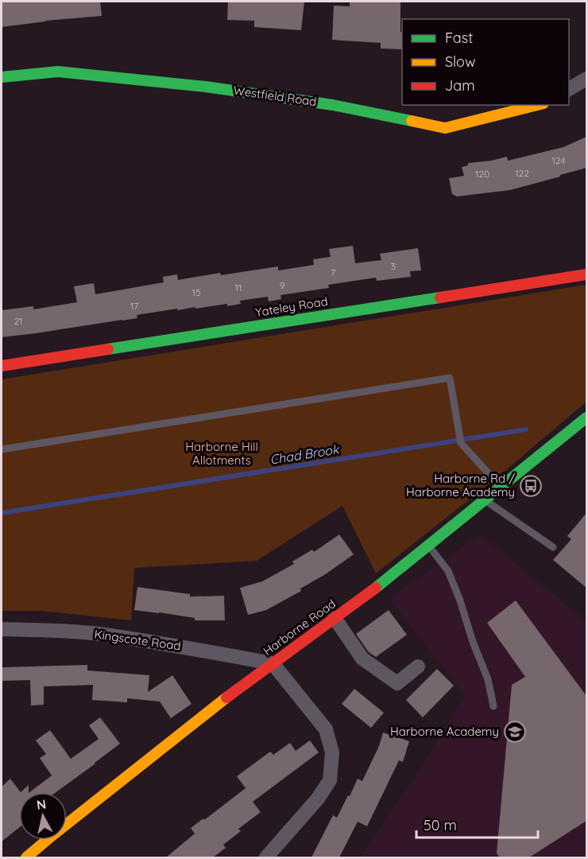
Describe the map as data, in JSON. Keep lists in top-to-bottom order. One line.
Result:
{"streets":{"street":["Westfield Road","Yateley Road","Harborne Road","Kingscote Road"]},"crossings":[["Harborne Road","Kingscote Road"]],"water":["Chad Brook"],"parks":["Harborne Hill Allotments"],"places":{"bus stop":["Harborne Rd / Harborne Academy"],"school or university":["Harborne Academy"]},"house_numbers":["124","122","120","3","7","9","11","15","17","21"],"legend":["Fast","Slow","Jam"],"scale_bar":"50 m","north":"top"}
